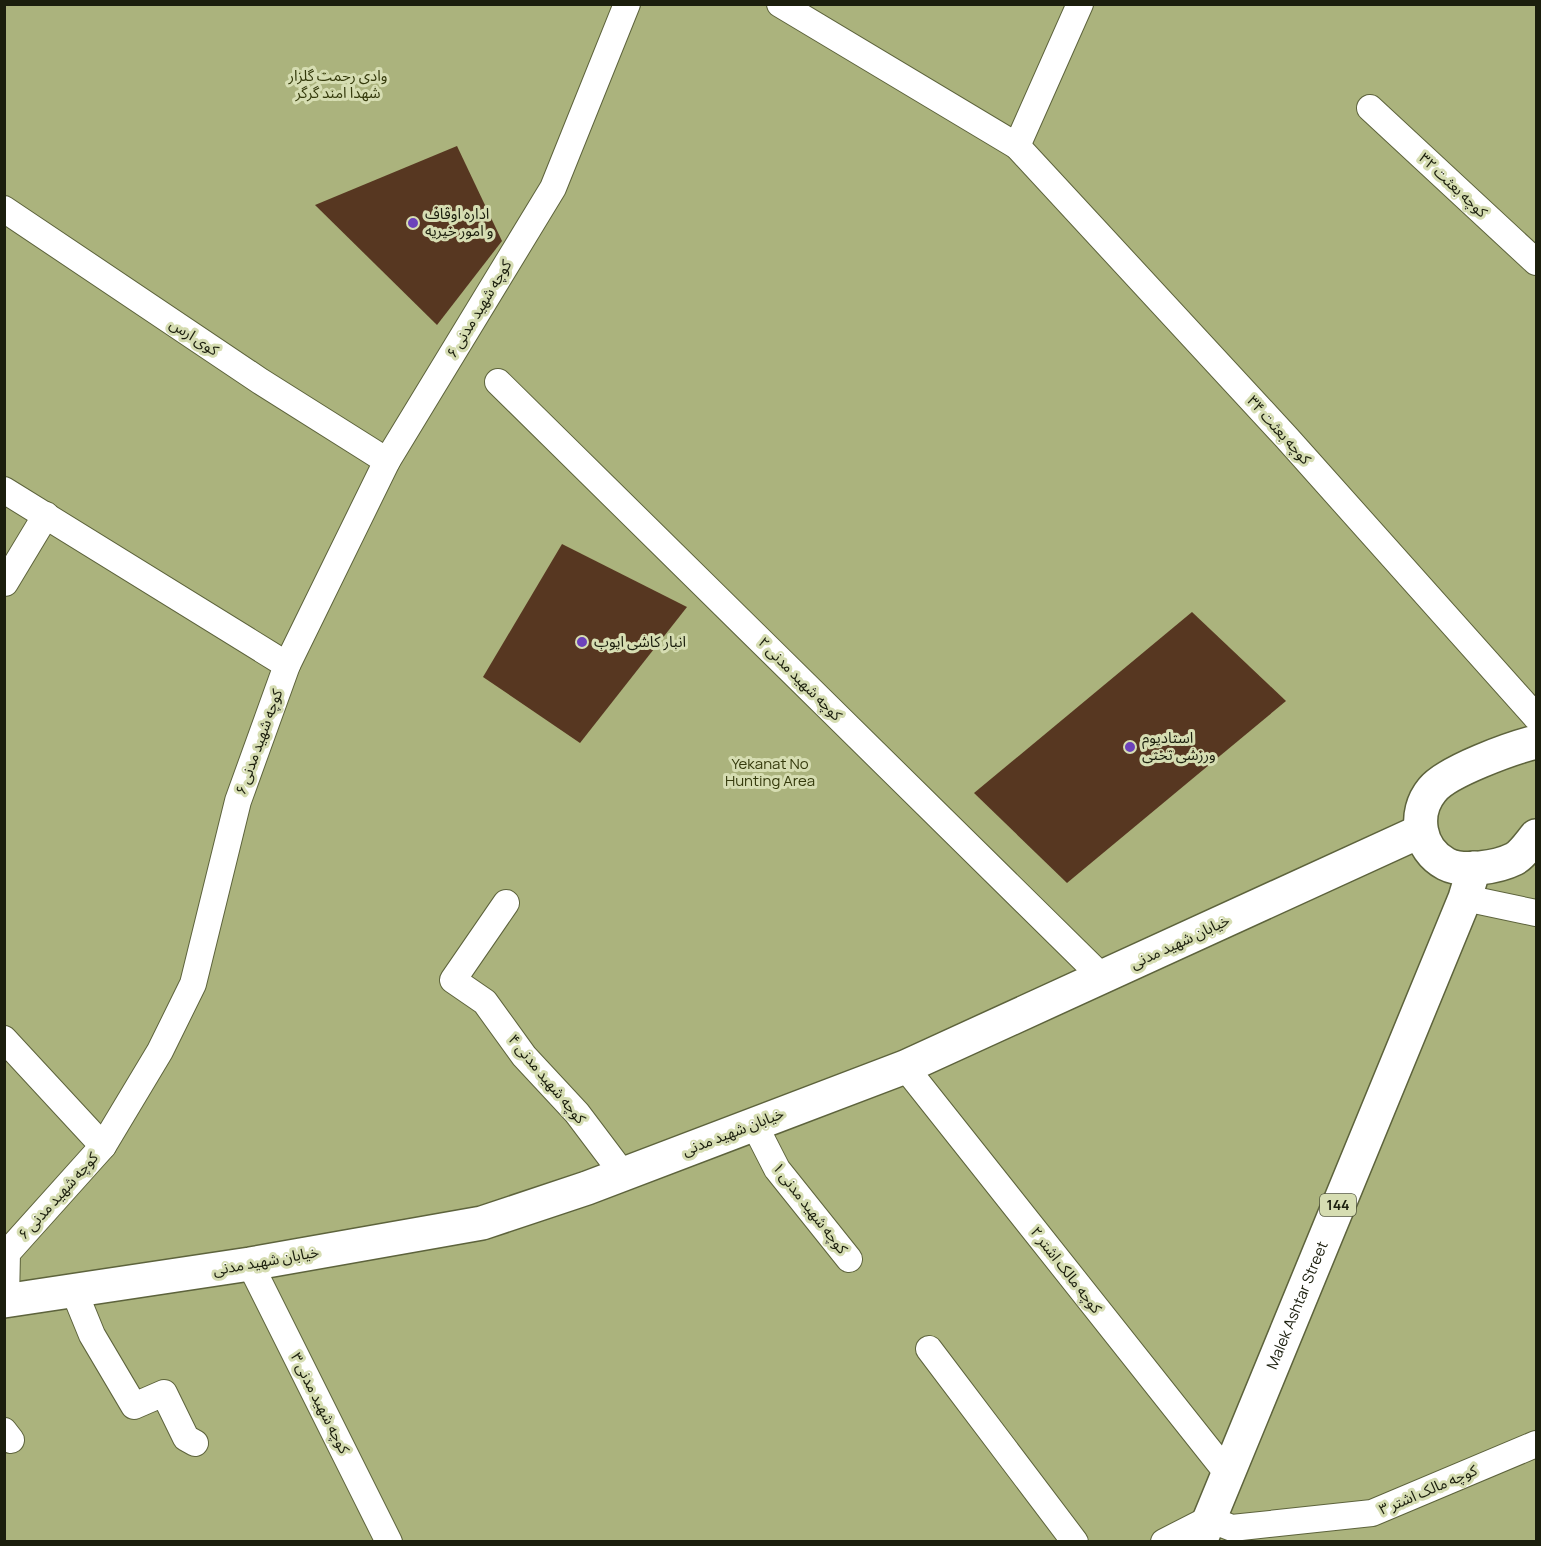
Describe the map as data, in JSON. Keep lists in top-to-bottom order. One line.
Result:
{"streets":{"main road":["خیابان شهید مدنی","144","Malek Ashtar Street"],"street":["کوچه بعثت ۳۲","کوچه شهید مدنی ۶","کوی ارس","کوچه بعثت ۳۴","کوچه شهید مدنی ۲","کوچه شهید مدنی ۴","کوچه شهید مدنی ۱","کوچه مالک اشتر ۲","کوچه شهید مدنی ۳","کوچه مالک اشتر ۳"]},"crossings":[["کوچه شهید مدنی ۶","کوی ارس"],["کوچه شهید مدنی ۶","خیابان شهید مدنی"],["کوچه شهید مدنی ۲","خیابان شهید مدنی"],["خیابان شهید مدنی","کوچه شهید مدنی ۴"],["خیابان شهید مدنی","کوچه شهید مدنی ۱"],["خیابان شهید مدنی","کوچه مالک اشتر ۲"],["خیابان شهید مدنی","کوچه شهید مدنی ۳"],["کوچه مالک اشتر ۲","Malek Ashtar Street"],["Malek Ashtar Street","کوچه مالک اشتر ۳"]],"parks":["وادی رحمت گلزار شهدا امند گرگر","Yekanat No Hunting Area"],"places":["اداره اوقاف و امور خیریه","انبار کاشی ایوب","استادیوم ورزشی تختی"]}
